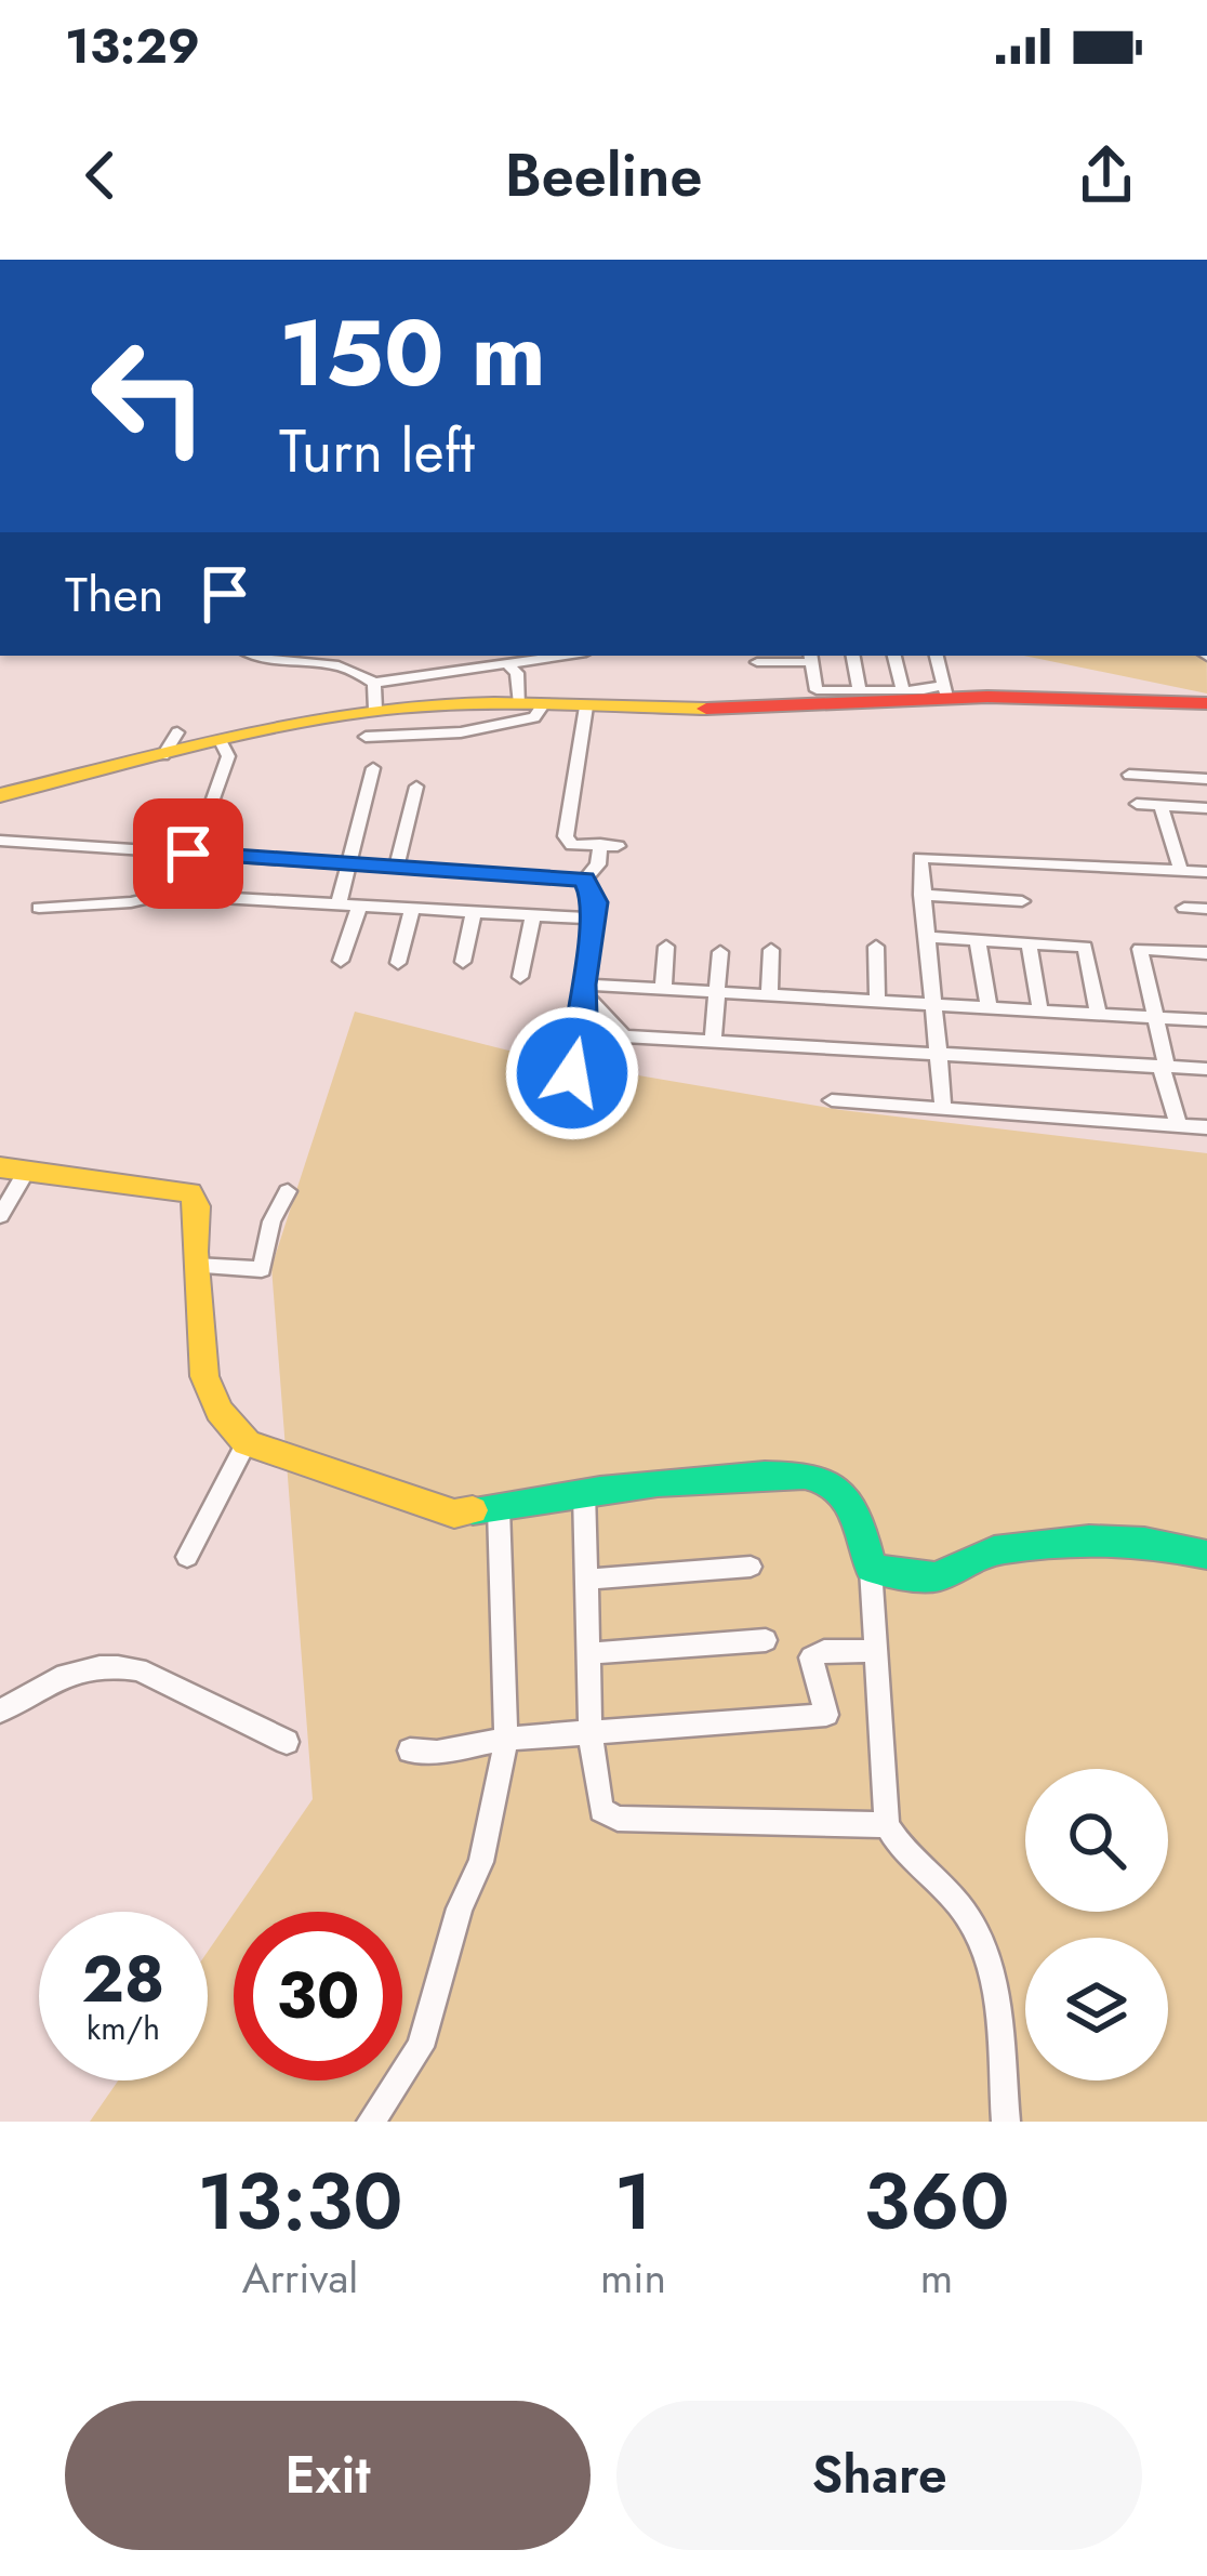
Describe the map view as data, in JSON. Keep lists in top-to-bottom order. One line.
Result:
{"page":{"status":"13:29","header":"Beeline","turn":["150 m","Turn left"],"then":"Then","speed":"28 km/h","limit":"30","eta":["13:30","Arrival","1","min","360","m"],"buttons":["Exit","Share"]}}
